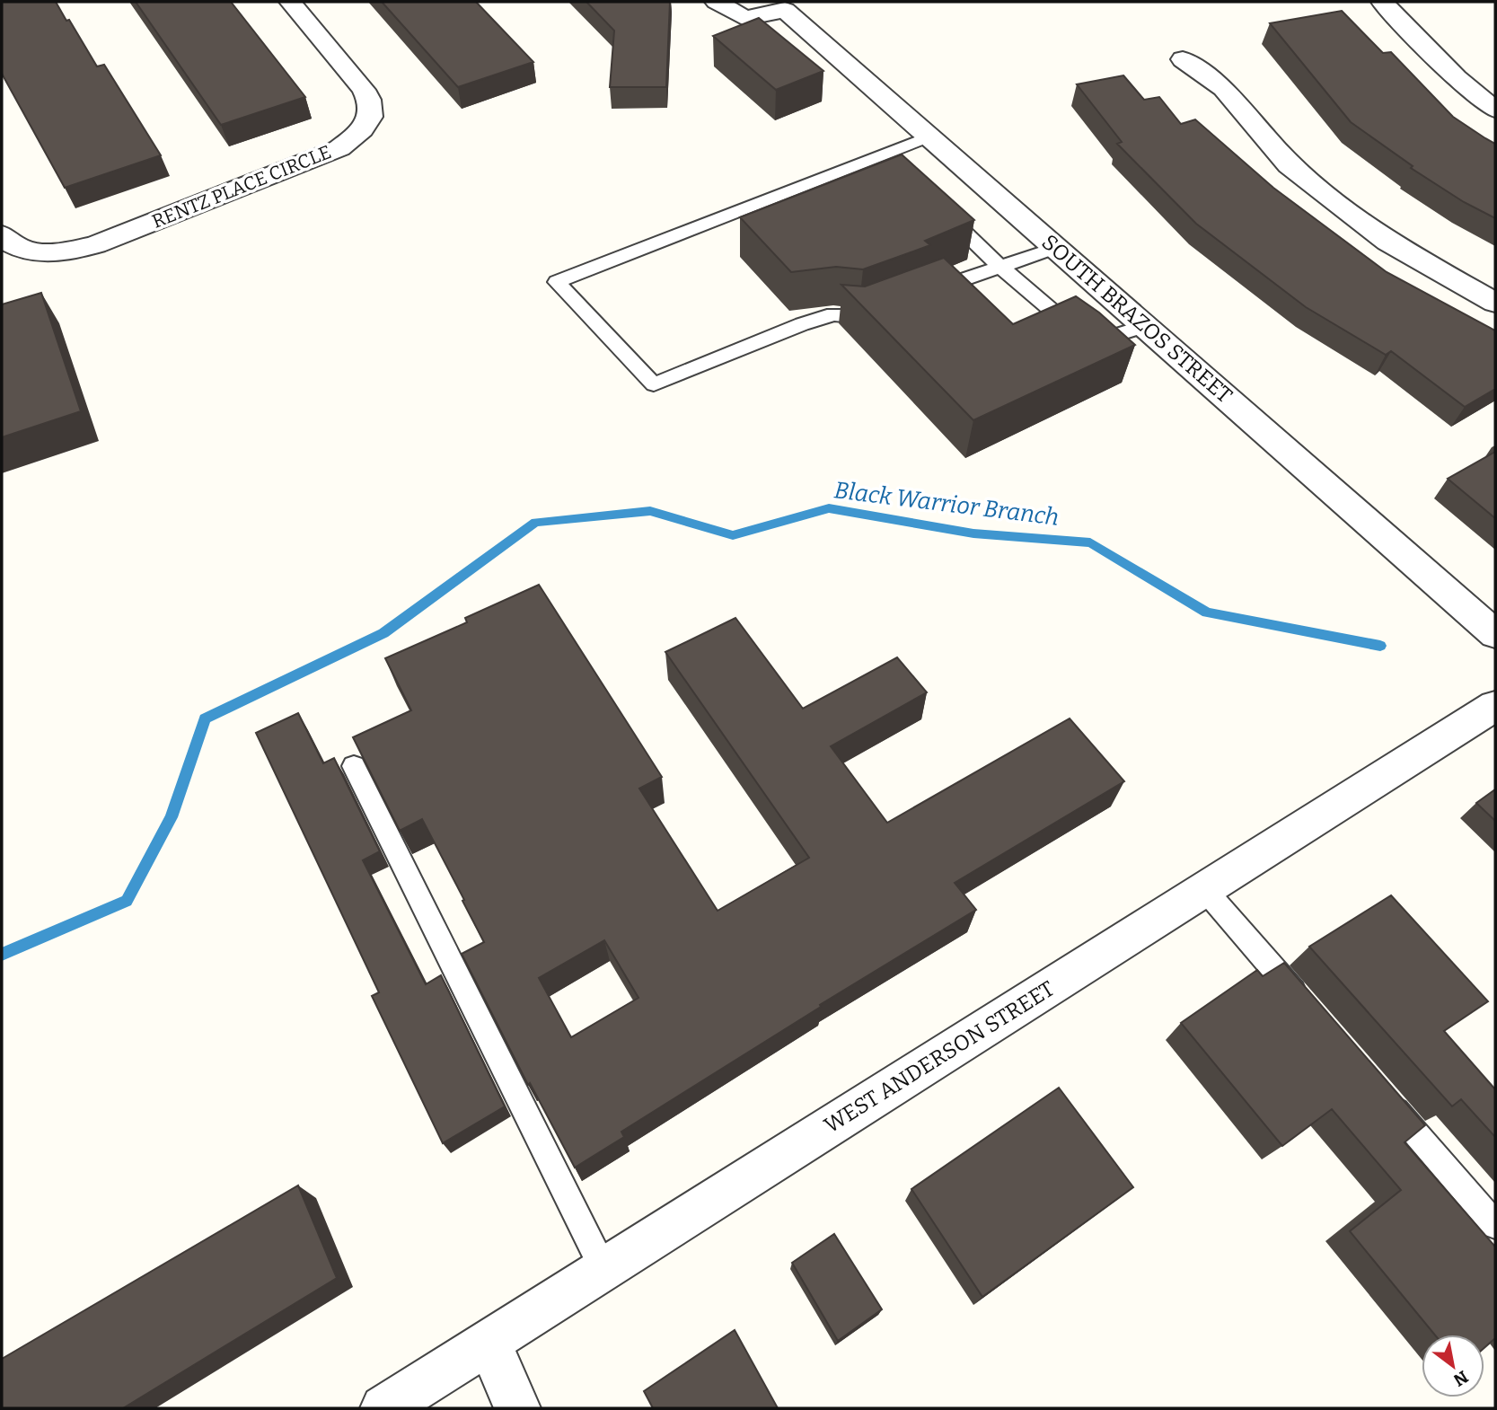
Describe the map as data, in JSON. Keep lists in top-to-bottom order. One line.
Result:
{"streets":{"street":["RENTZ PLACE CIRCLE","SOUTH BRAZOS STREET","WEST ANDERSON STREET"]},"water":["Black Warrior Branch"],"north":"bottom right"}
